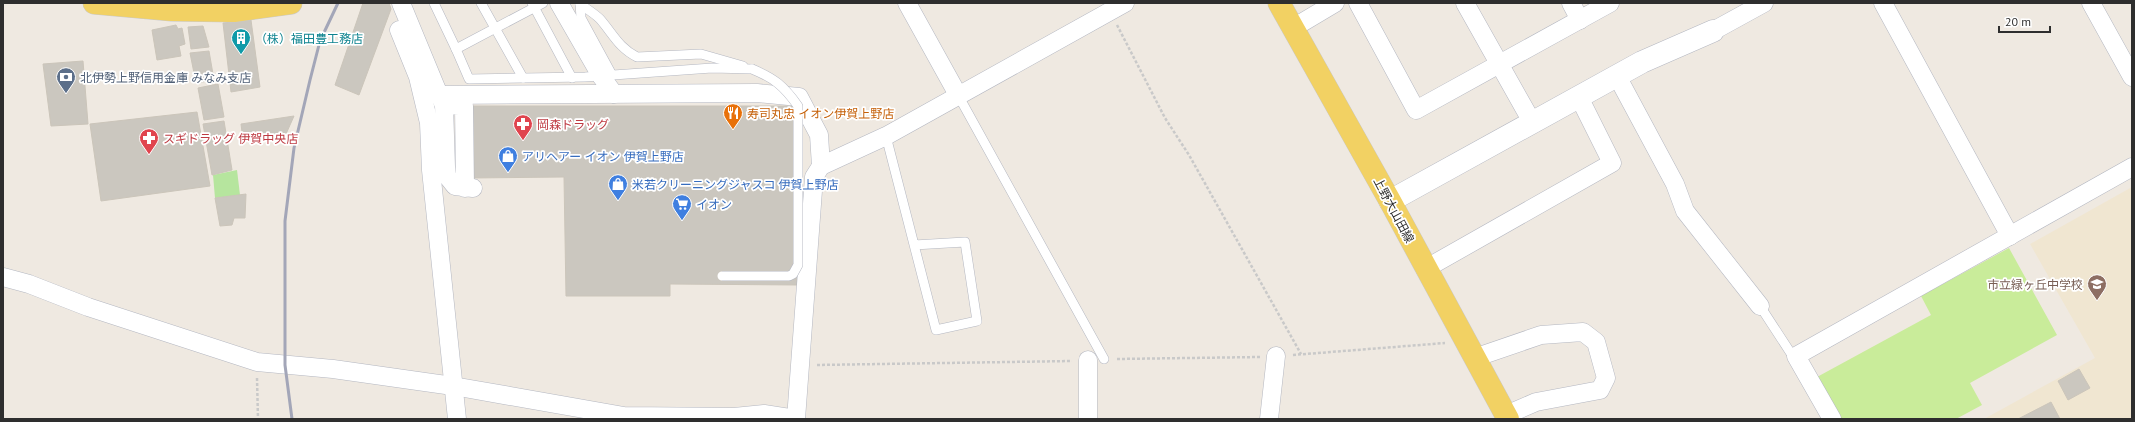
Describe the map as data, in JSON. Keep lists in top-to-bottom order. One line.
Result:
{"streets":{"main road":["上野大山田線"]},"places":{"building":["（株）福田豊工務店"],"bank":["北伊勢上野信用金庫 みなみ支店"],"restaurant":["寿司丸忠 イオン伊賀上野店"],"pharmacy":["岡森ドラッグ","スギドラッグ 伊賀中央店"],"shop":["アリヘアー イオン 伊賀上野店","米若クリーニングジャスコ 伊賀上野店"],"supermarket":["イオン"],"school or university":["市立緑ヶ丘中学校"]},"scale_bar":"20 m"}
